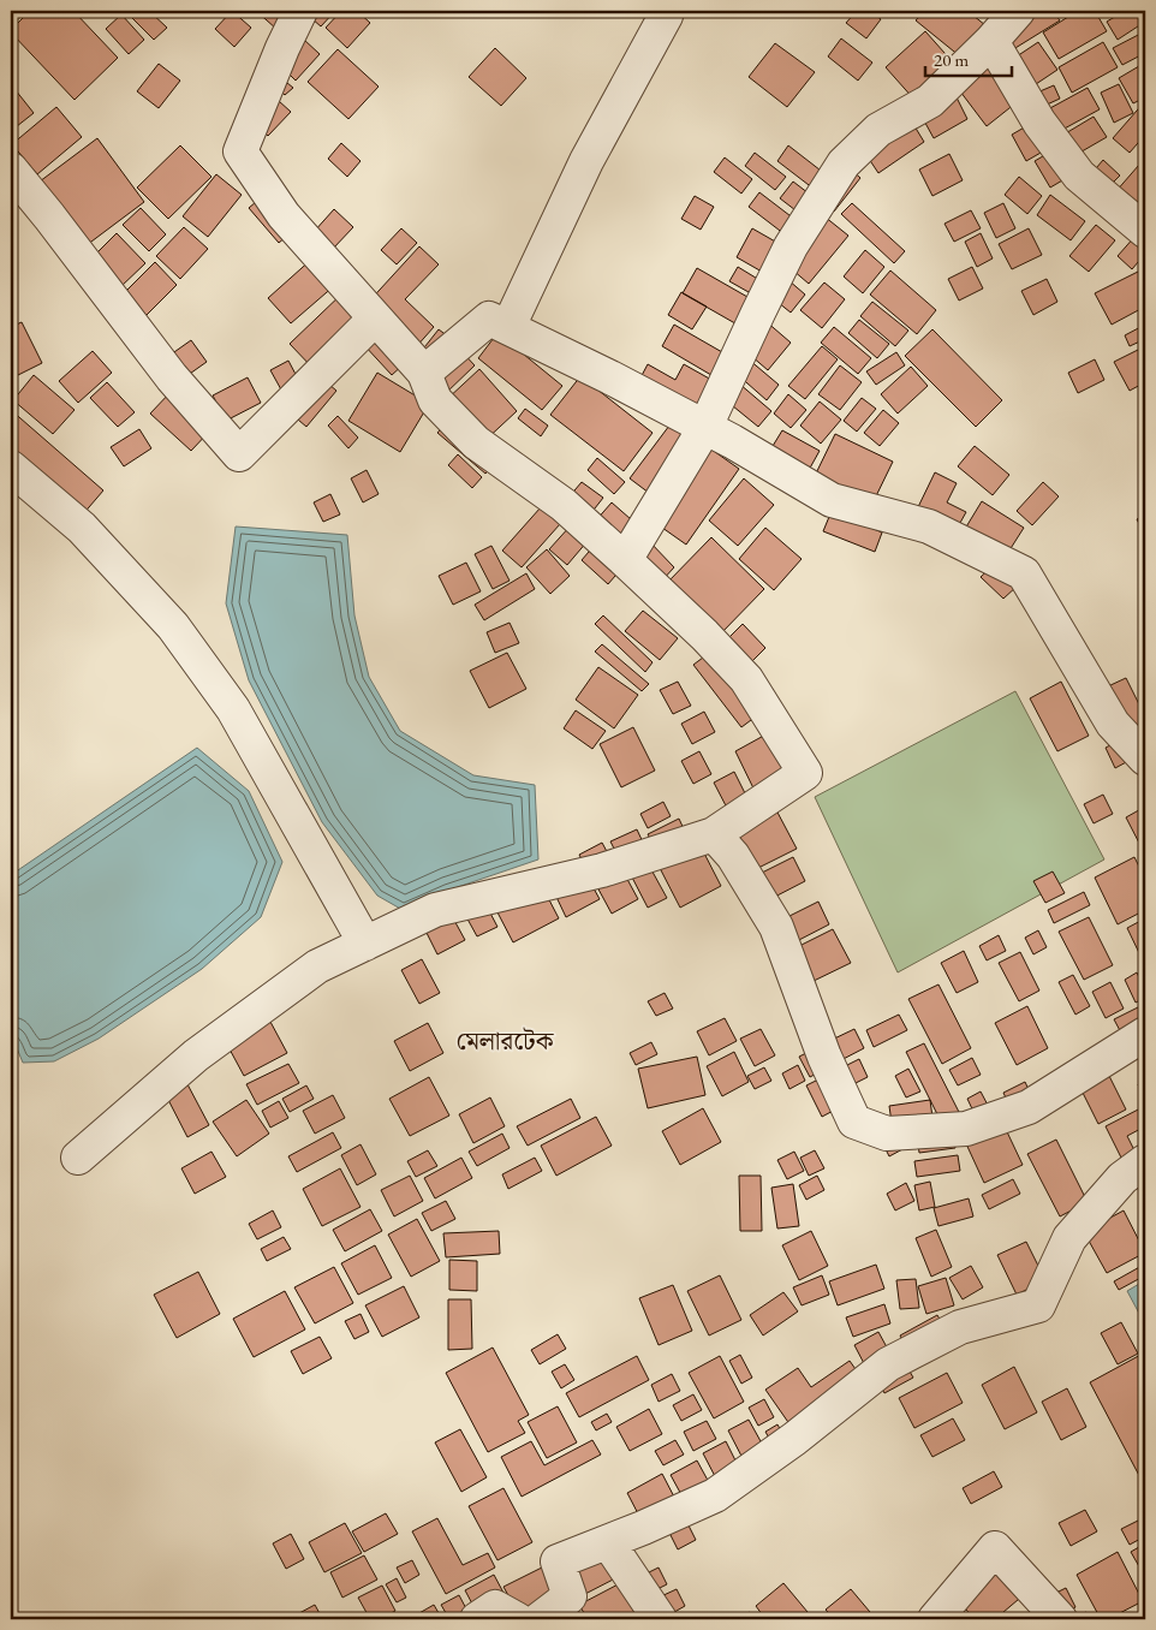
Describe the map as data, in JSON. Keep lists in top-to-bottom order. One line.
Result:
{"districts":["মেলারটেক"],"scale_bar":"20 m"}
